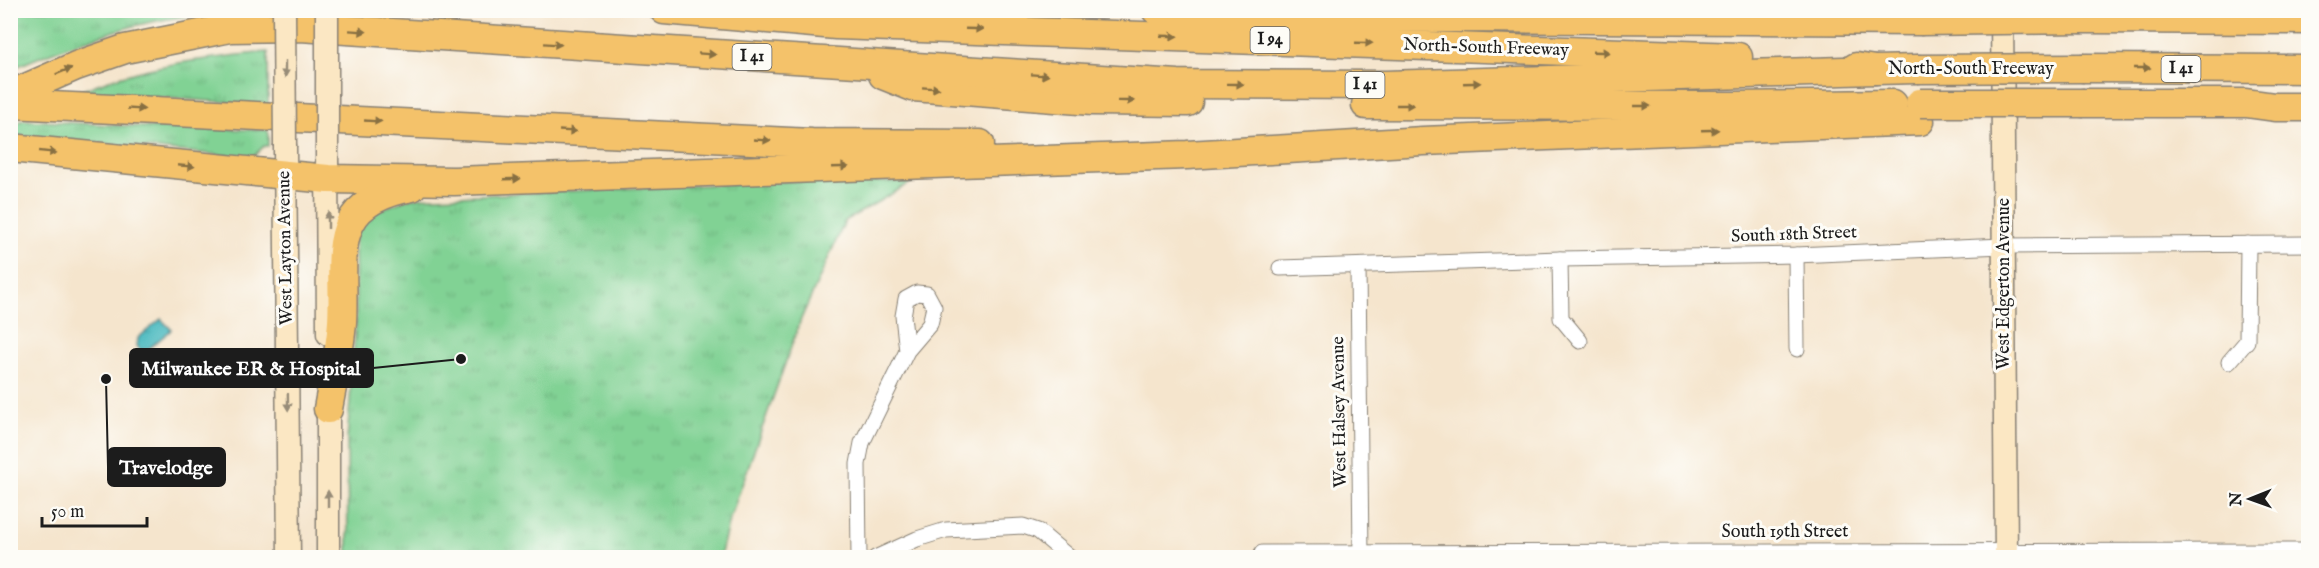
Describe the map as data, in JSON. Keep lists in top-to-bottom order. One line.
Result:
{"streets":{"highway":["I 94","North-South Freeway","I 41"],"main road":["West Layton Avenue","West Edgerton Avenue"],"street":["South 18th Street","West Halsey Avenue","South 19th Street"]},"crossings":[["North-South Freeway","I 41"],["South 18th Street","West Edgerton Avenue"],["South 18th Street","West Halsey Avenue"],["West Edgerton Avenue","South 19th Street"],["West Halsey Avenue","South 19th Street"]],"places":["Milwaukee ER & Hospital","Travelodge"],"scale_bar":"50 m","north":"left"}
